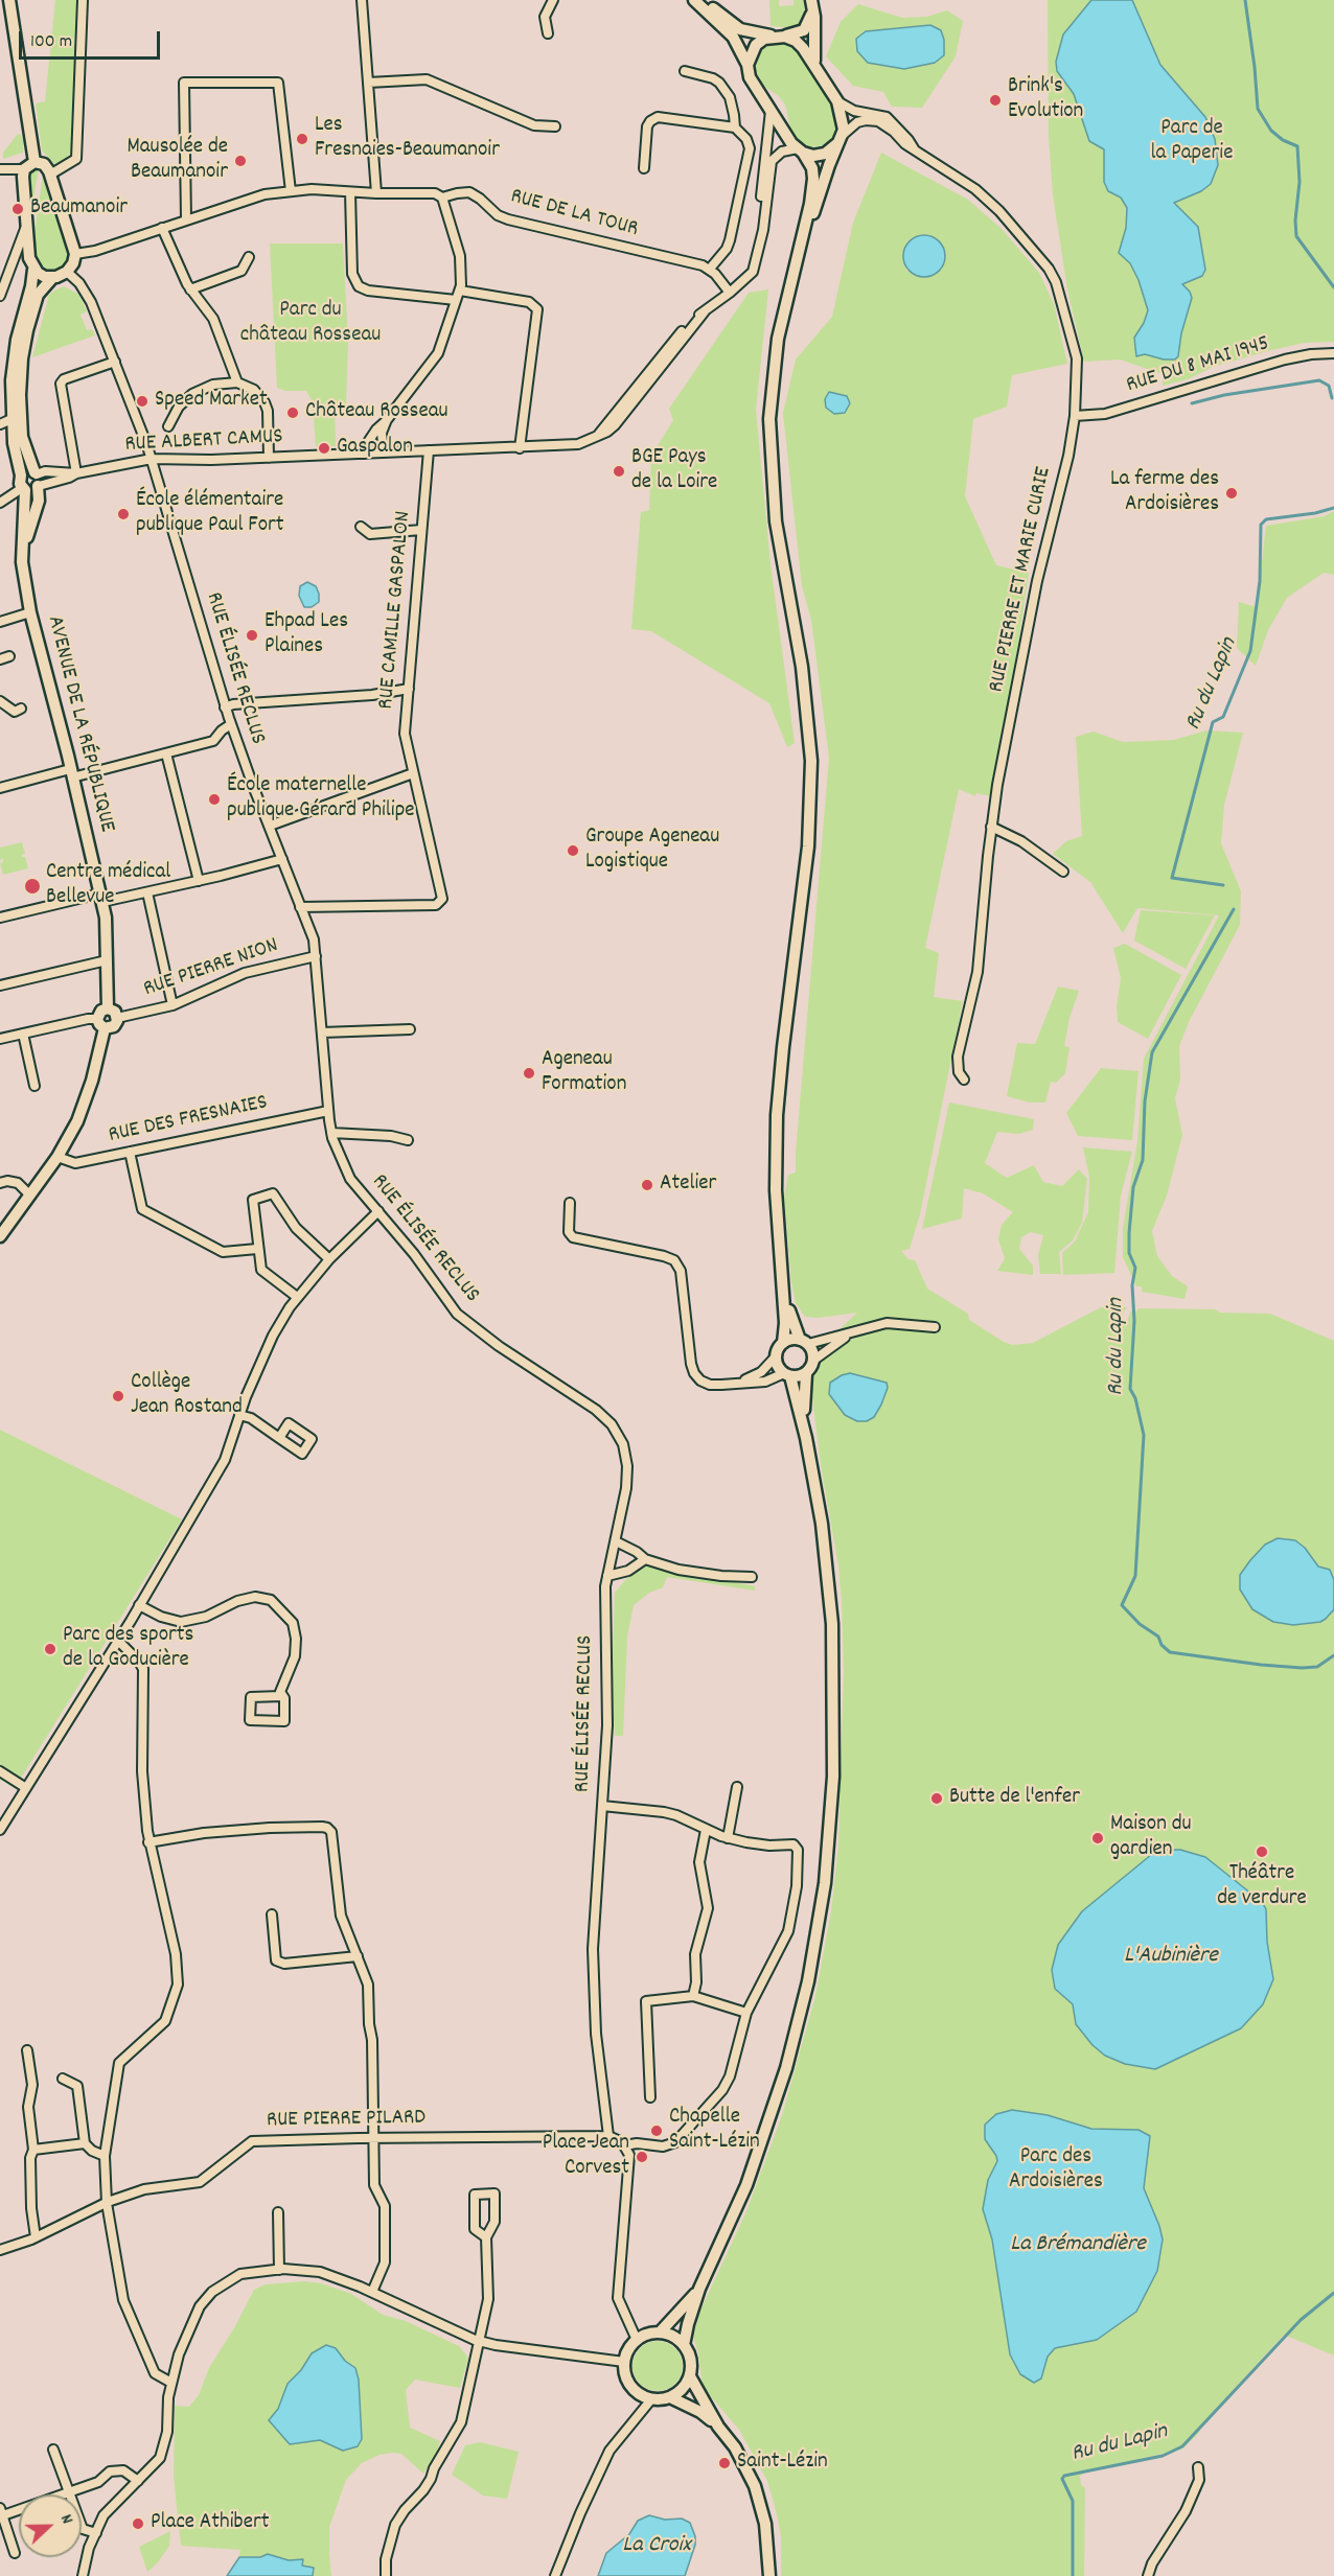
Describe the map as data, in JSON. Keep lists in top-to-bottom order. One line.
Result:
{"streets":{"main road":["AVENUE DE LA RÉPUBLIQUE"],"street":["RUE DE LA TOUR","RUE DU 8 MAI 1945","RUE ALBERT CAMUS","RUE PIERRE ET MARIE CURIE","RUE CAMILLE GASPALON","RUE ÉLISÉE RECLUS","RUE PIERRE NION","RUE DES FRESNAIES","RUE PIERRE PILARD"]},"crossings":[["RUE DU 8 MAI 1945","RUE PIERRE ET MARIE CURIE"],["RUE ALBERT CAMUS","RUE CAMILLE GASPALON"],["RUE ALBERT CAMUS","RUE ÉLISÉE RECLUS"],["RUE ALBERT CAMUS","AVENUE DE LA RÉPUBLIQUE"],["RUE CAMILLE GASPALON","RUE ÉLISÉE RECLUS"],["RUE ÉLISÉE RECLUS","RUE PIERRE NION"],["RUE ÉLISÉE RECLUS","RUE DES FRESNAIES"],["RUE ÉLISÉE RECLUS","RUE PIERRE PILARD"],["AVENUE DE LA RÉPUBLIQUE","RUE PIERRE NION"]],"water":["Ru du Lapin","L'Aubinière","La Brémandière","La Croix"],"parks":["Parc de la Paperie","Parc du château Rosseau","Parc des Ardoisières"],"places":["Brink's Evolution","Les Fresnaies-Beaumanoir","Mausolée de Beaumanoir","Beaumanoir","Speed Market","Château Rosseau","Gaspalon","BGE Pays de la Loire","La ferme des Ardoisières","École élémentaire publique Paul Fort","Ehpad Les Plaines","École maternelle publique Gérard Philipe","Groupe Ageneau Logistique","Centre médical Bellevue","Ageneau Formation","Atelier","Collège Jean Rostand","Parc des sports de la Goducière","Butte de l'enfer","Maison du gardien","Théâtre de verdure","Chapelle Saint-Lézin","Place Jean Corvest","Saint-Lézin","Place Athibert"],"scale_bar":"100 m","north":"right"}
